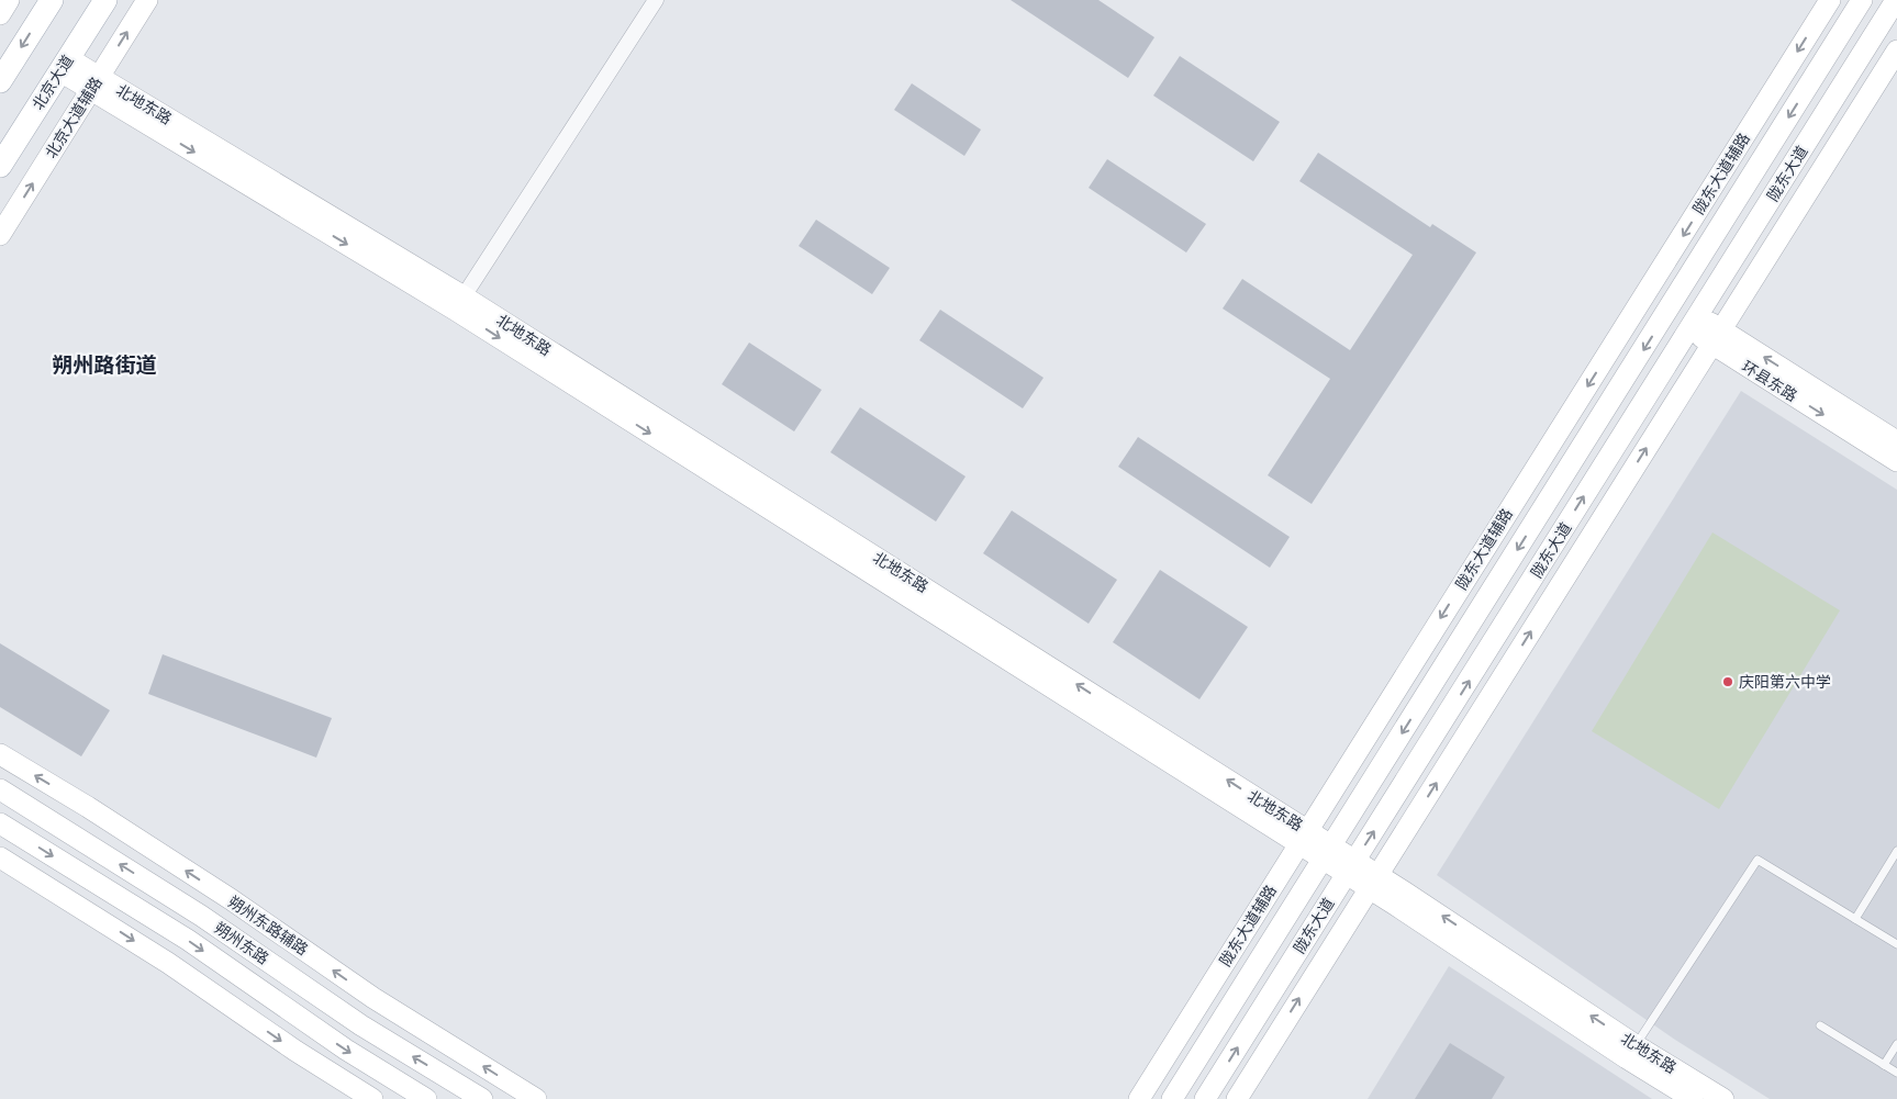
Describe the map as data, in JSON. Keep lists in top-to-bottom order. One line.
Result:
{"streets":{"main road":["北京大道"],"street":["北地东路","北京大道辅路","陇东大道辅路","陇东大道","环县东路","朔州东路辅路","朔州东路"]},"crossings":[["北京大道","北地东路"],["北地东路","北京大道辅路"],["北地东路","陇东大道辅路"],["北地东路","陇东大道"],["陇东大道辅路","环县东路"],["陇东大道","环县东路"]],"one_way":["北京大道辅路"],"districts":["朔州路街道"],"places":["庆阳第六中学"]}
